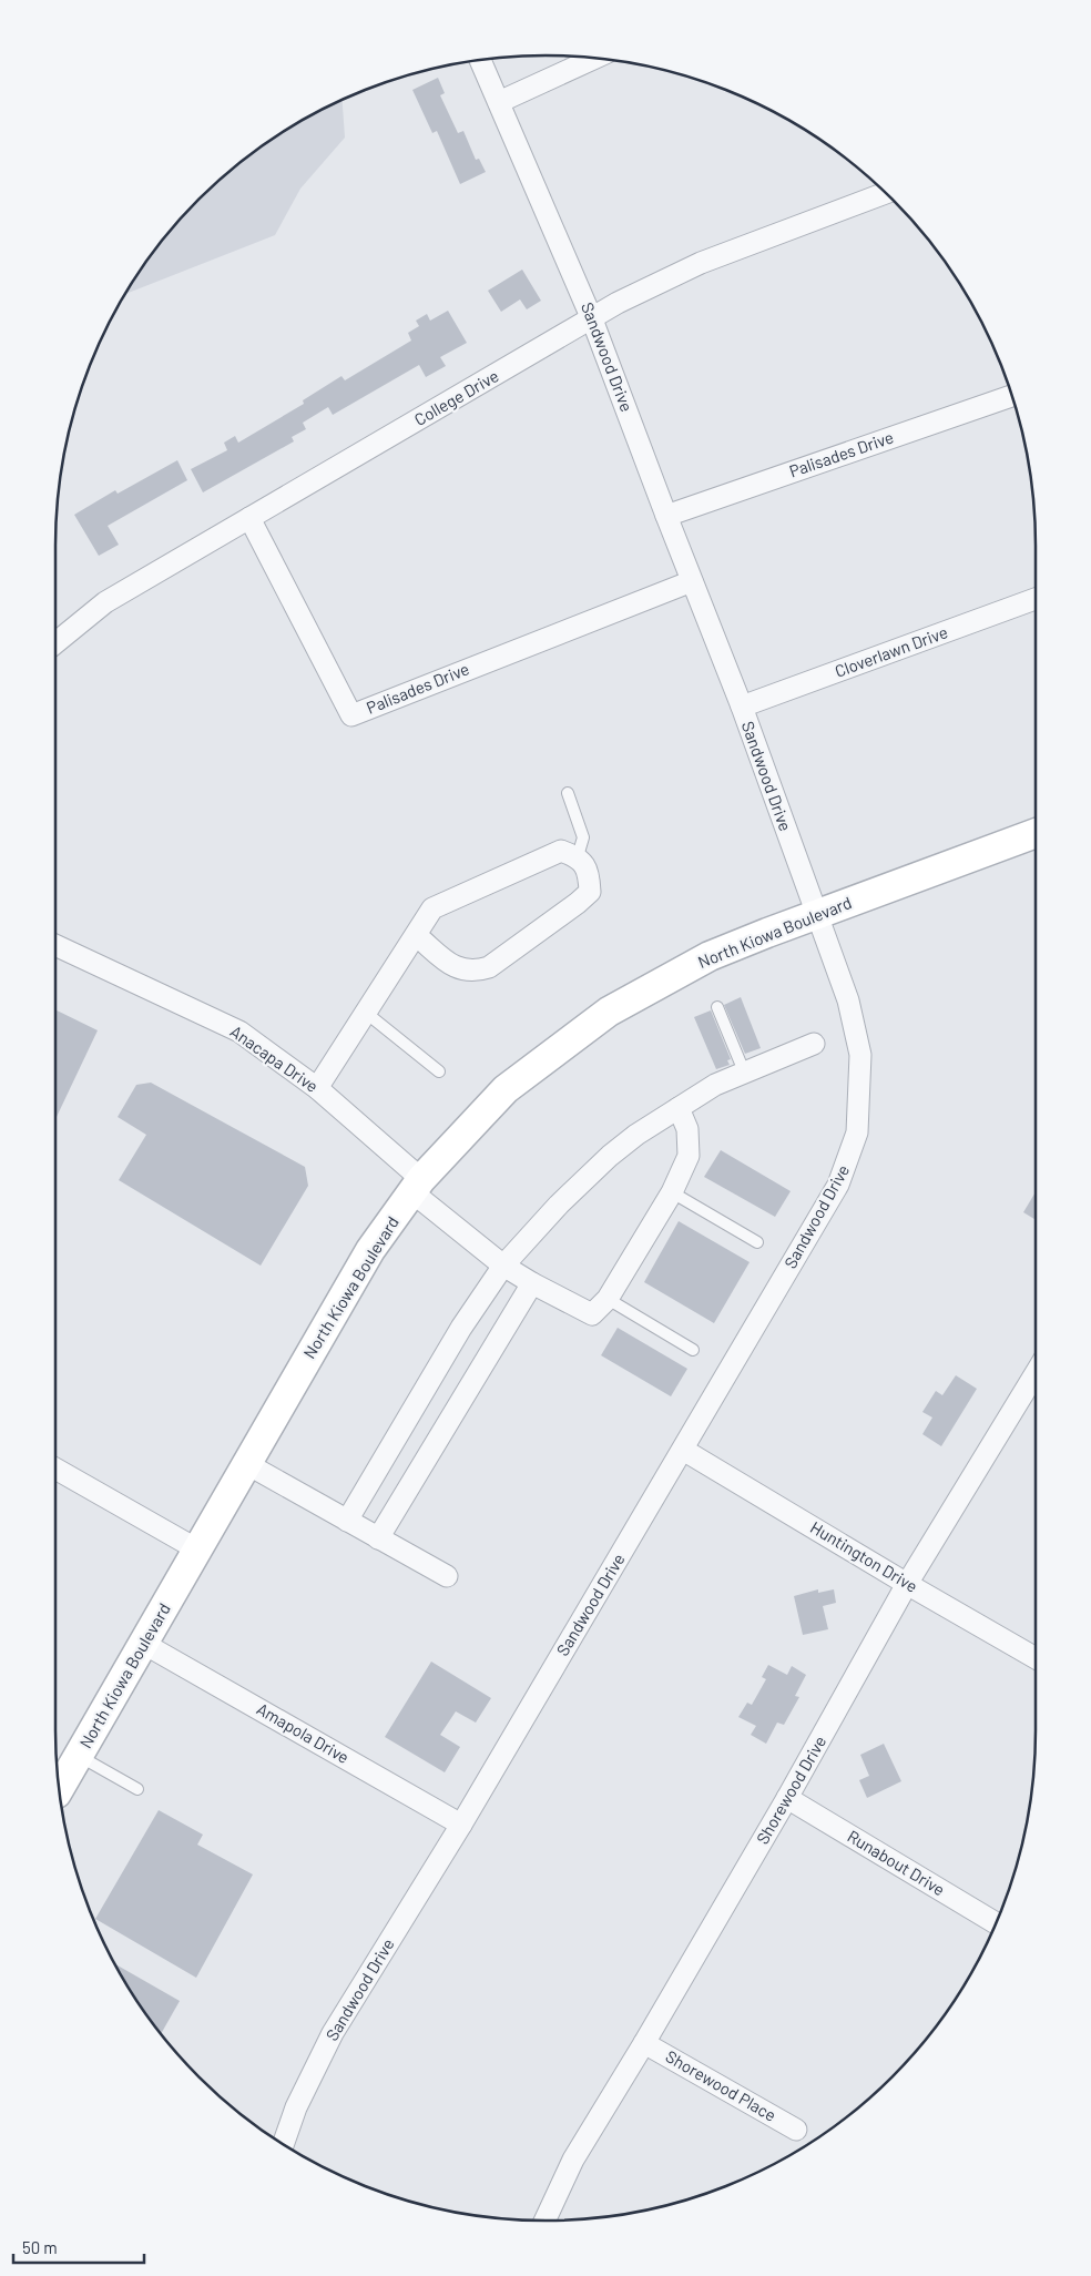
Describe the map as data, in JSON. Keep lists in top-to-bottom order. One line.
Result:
{"streets":{"street":["Sandwood Drive","College Drive","Palisades Drive","Cloverlawn Drive","North Kiowa Boulevard","Anacapa Drive","Huntington Drive","Amapola Drive","Shorewood Drive","Runabout Drive","Shorewood Place"]},"crossings":[["Sandwood Drive","College Drive"],["Sandwood Drive","Palisades Drive"],["Sandwood Drive","Cloverlawn Drive"],["Sandwood Drive","North Kiowa Boulevard"],["Sandwood Drive","Huntington Drive"],["Sandwood Drive","Amapola Drive"],["College Drive","Palisades Drive"],["North Kiowa Boulevard","Anacapa Drive"],["North Kiowa Boulevard","Amapola Drive"],["Huntington Drive","Shorewood Drive"],["Shorewood Drive","Runabout Drive"],["Shorewood Drive","Shorewood Place"]],"scale_bar":"50 m"}
